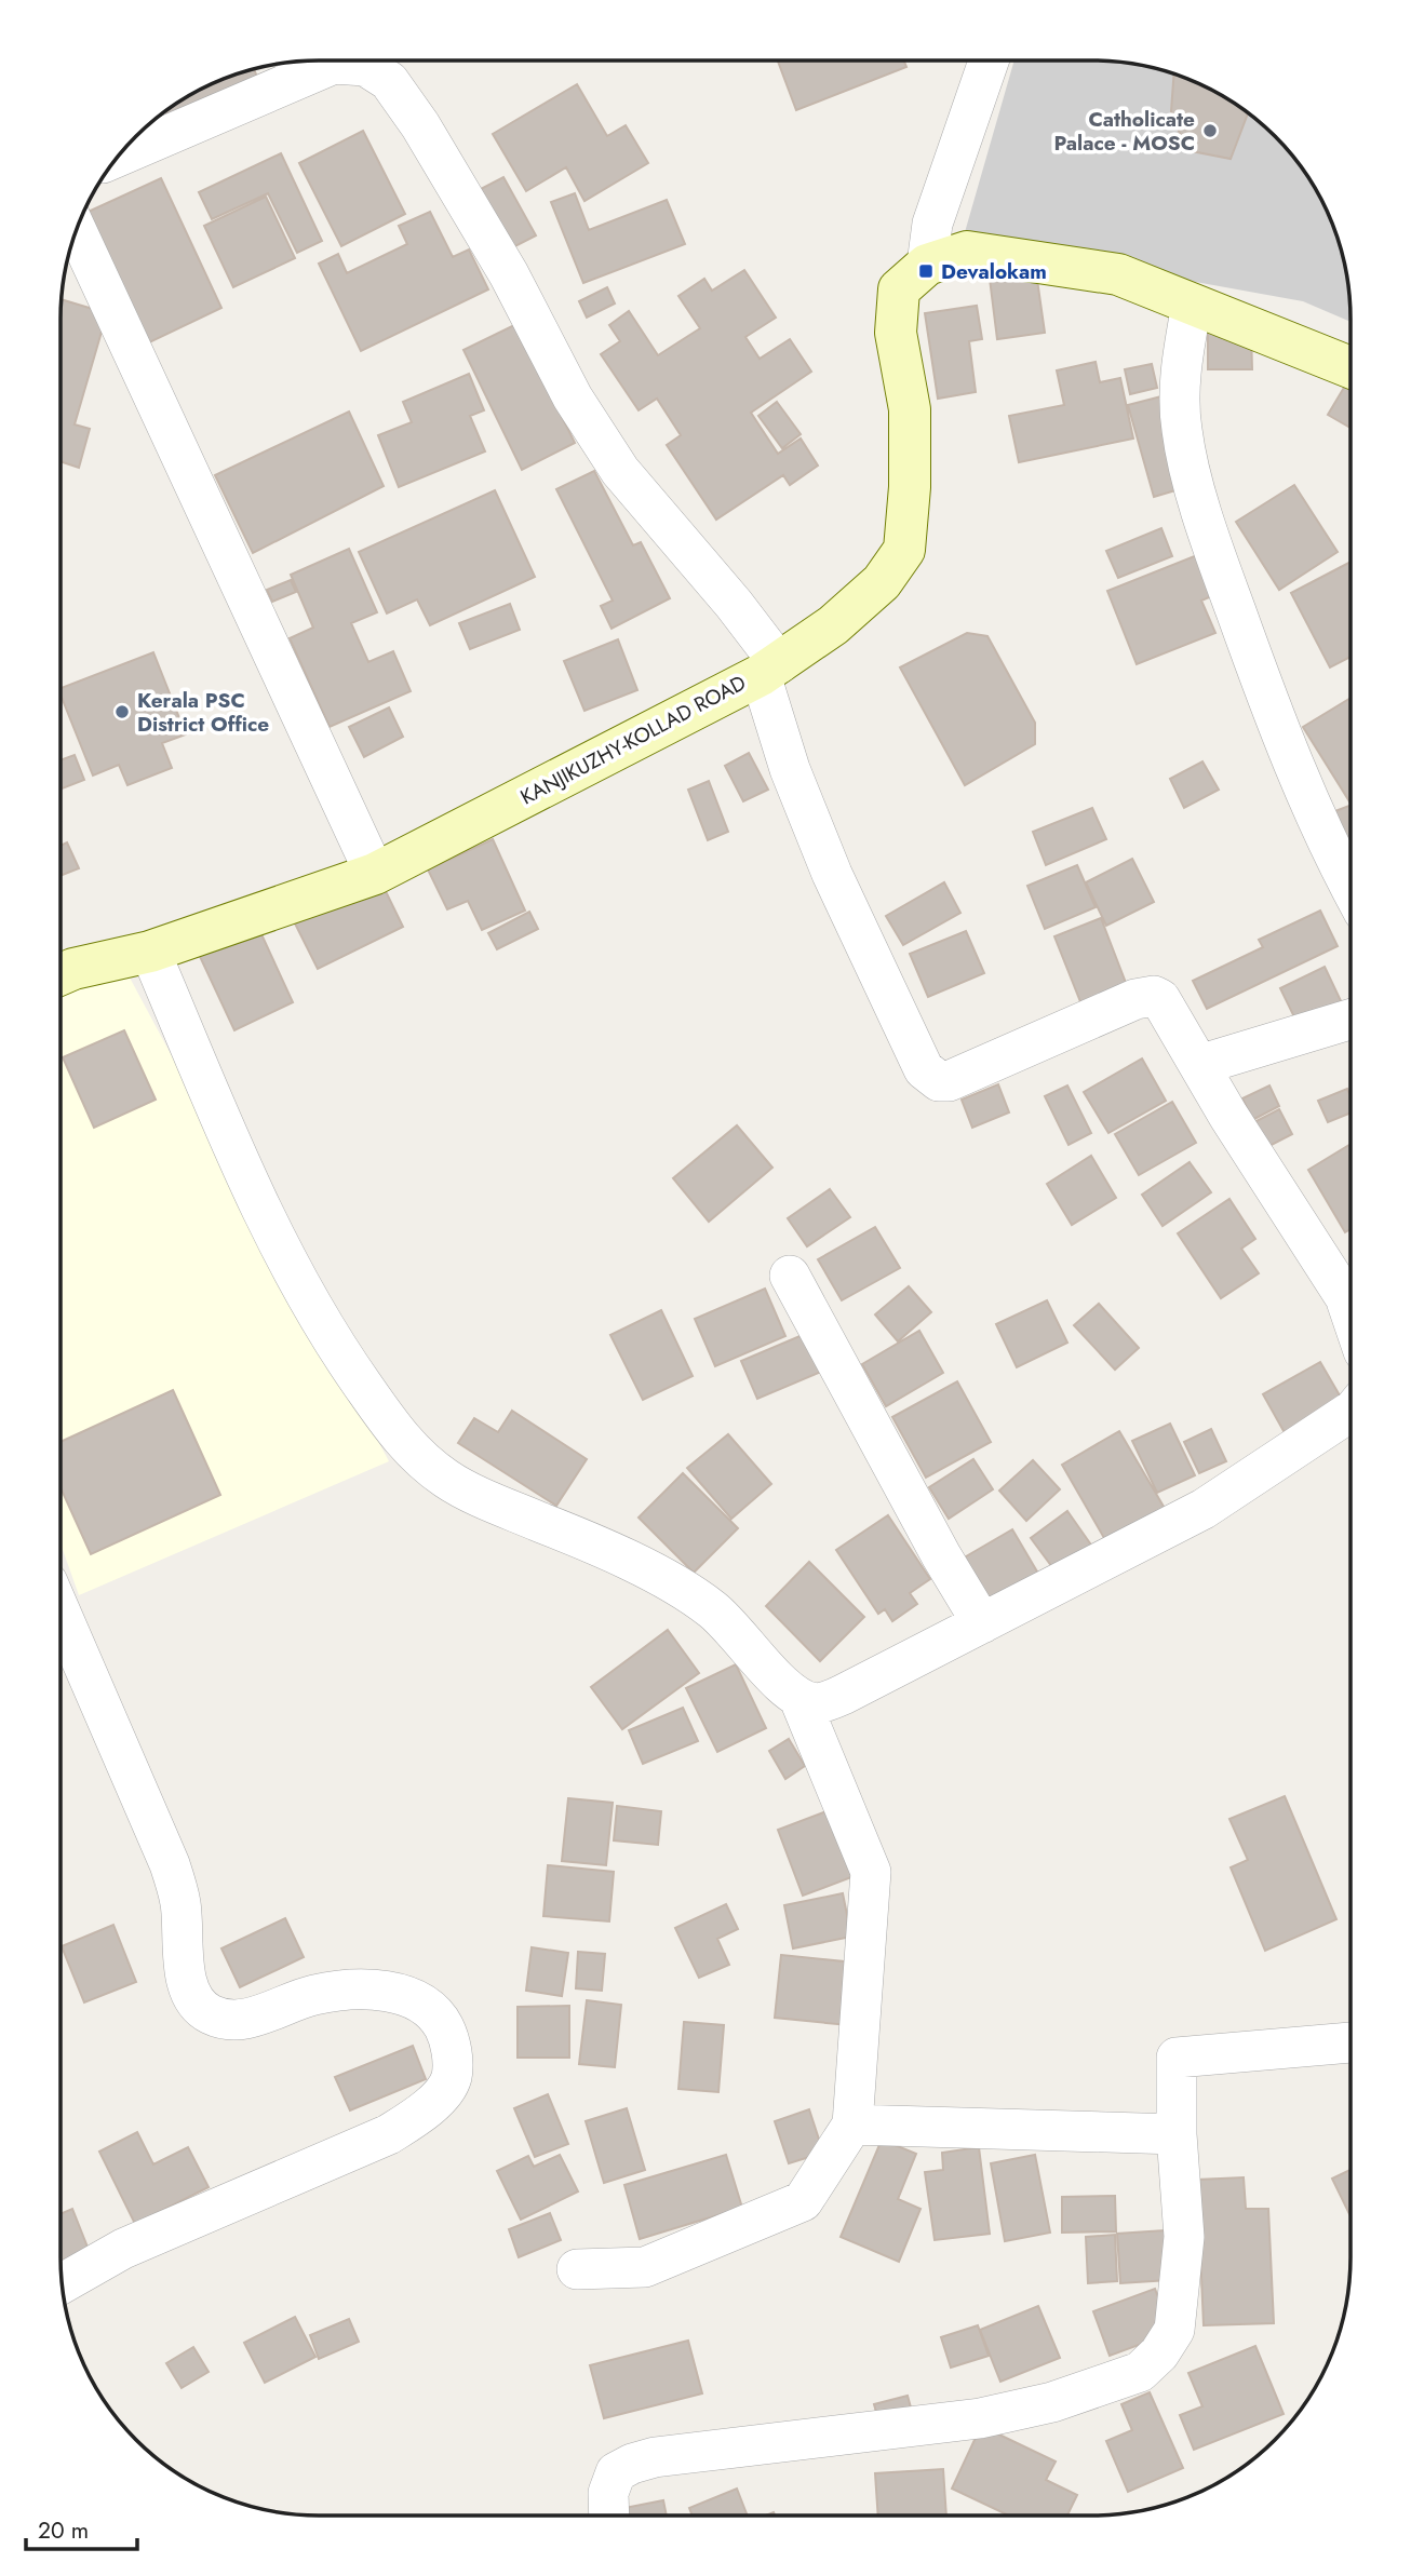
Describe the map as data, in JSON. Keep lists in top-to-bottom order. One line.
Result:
{"streets":{"main road":["KANJIKUZHY-KOLLAD ROAD"]},"places":{"other":["Catholicate Palace - MOSC","Kerala PSC District Office"],"transit":["Devalokam"]},"scale_bar":"20 m"}
